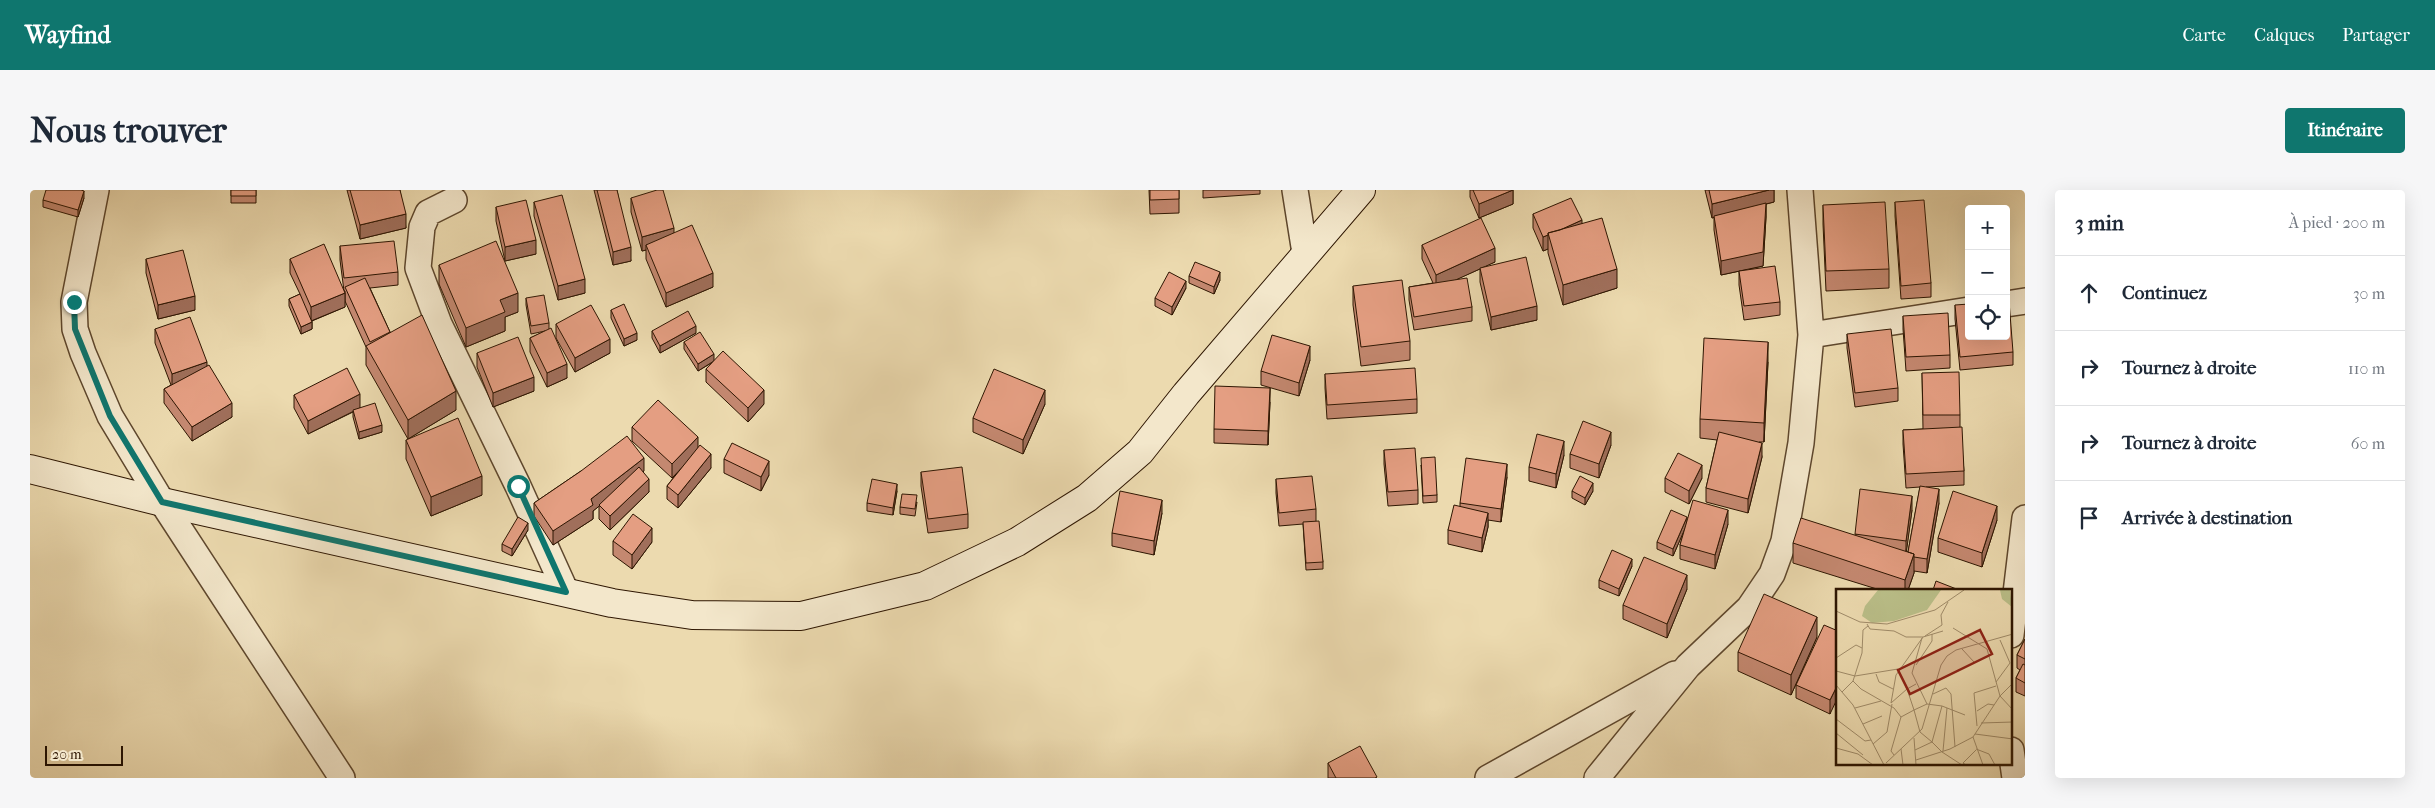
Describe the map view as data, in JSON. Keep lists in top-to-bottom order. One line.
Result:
{"scale_bar":"20 m","page":{"header":"Wayfind","nav":["Carte","Calques","Partager"],"buttons":"Itinéraire","title":"Nous trouver","heading":["3 min","À pied · 200 m"],"map_buttons":["+","−"],"list":[["Continuez","30 m"],["Tournez à droite","110 m"],["Tournez à droite","60 m"],"Arrivée à destination"],"scale":"20 m"}}
